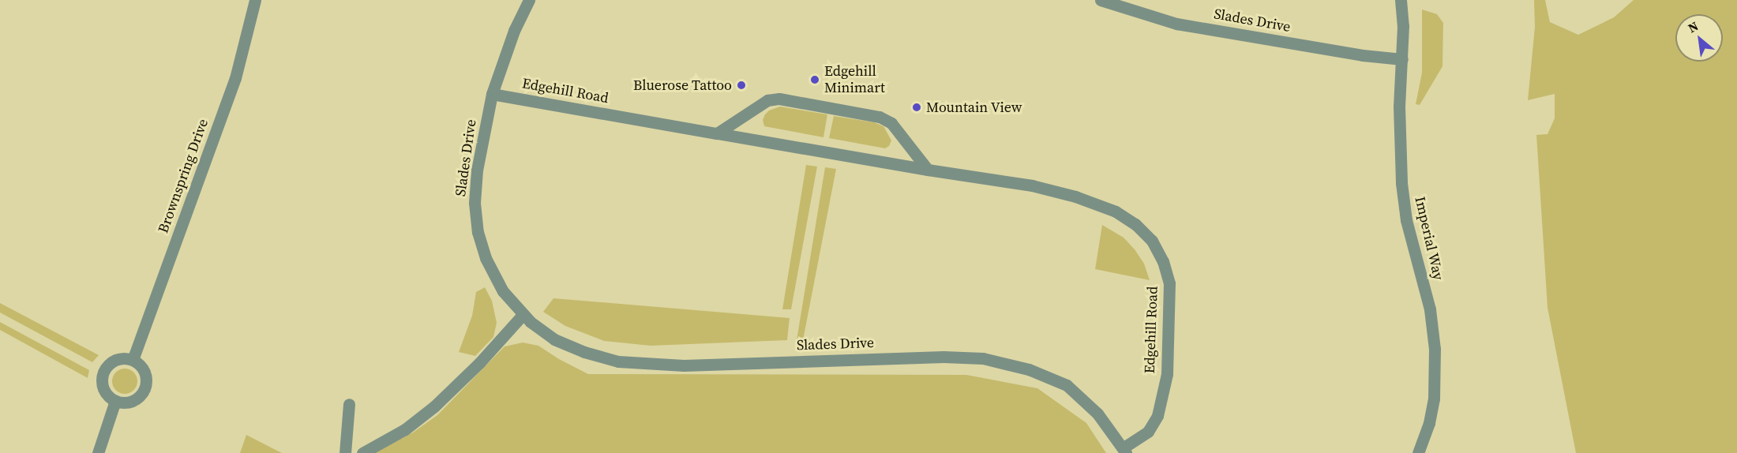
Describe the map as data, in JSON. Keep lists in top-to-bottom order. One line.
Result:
{"streets":{"street":["Slades Drive","Edgehill Road","Brownspring Drive","Imperial Way"]},"crossings":[["Slades Drive","Edgehill Road"],["Slades Drive","Imperial Way"]],"places":["Edgehill Minimart","Bluerose Tattoo","Mountain View"],"north":"top left"}
